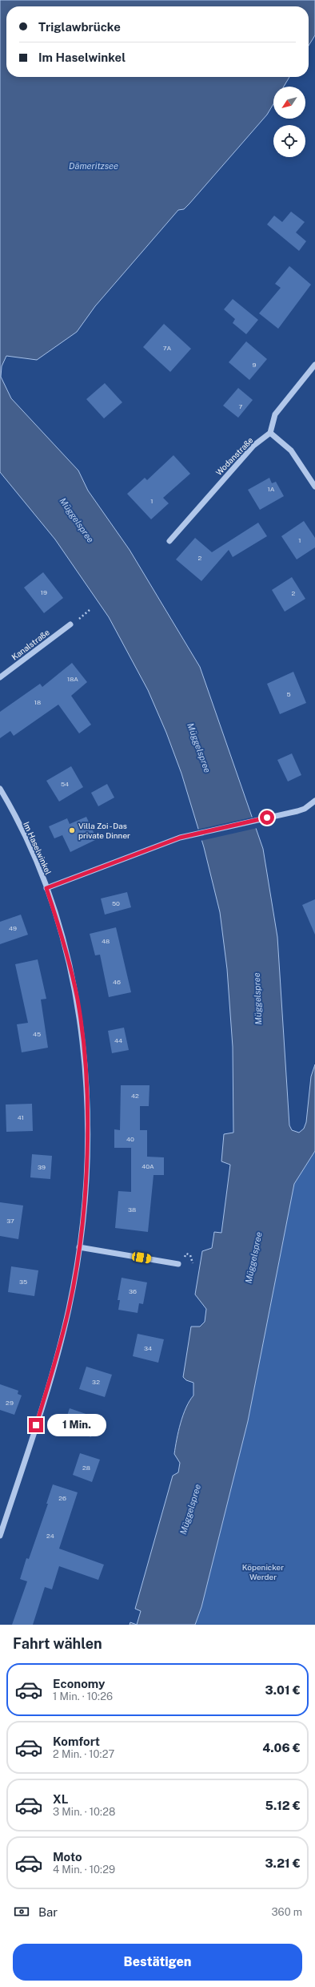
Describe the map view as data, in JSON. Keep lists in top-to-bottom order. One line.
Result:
{"streets":{"street":["Wodanstraße","Kanalstraße","Im Haselwinkel"]},"water":["Dämeritzsee","Müggelspree"],"parks":["Köpenicker Werder"],"places":["Villa Zoi - Das private Dinner"],"house_numbers":["7A","9","7","1A","1","1","2","19","2","18A","5","18","54","50","49","48","46","45","44","42","41","40","40A","39","38","37","35","36","34","32","29","28","26","24"],"north":"bottom left","page":{"banner":["Triglawbrücke","Im Haselwinkel"],"bubble":"1 Min.","heading":"Fahrt wählen","list":[{"name":"Economy","note":"1 Min. · 10:26","value":"3.01 €"},{"name":"Komfort","note":"2 Min. · 10:27","value":"4.06 €"},{"name":"XL","note":"3 Min. · 10:28","value":"5.12 €"},{"name":"Moto","note":"4 Min. · 10:29","value":"3.21 €"}],"pay":["Bar","360 m"],"buttons":"Bestätigen"}}
